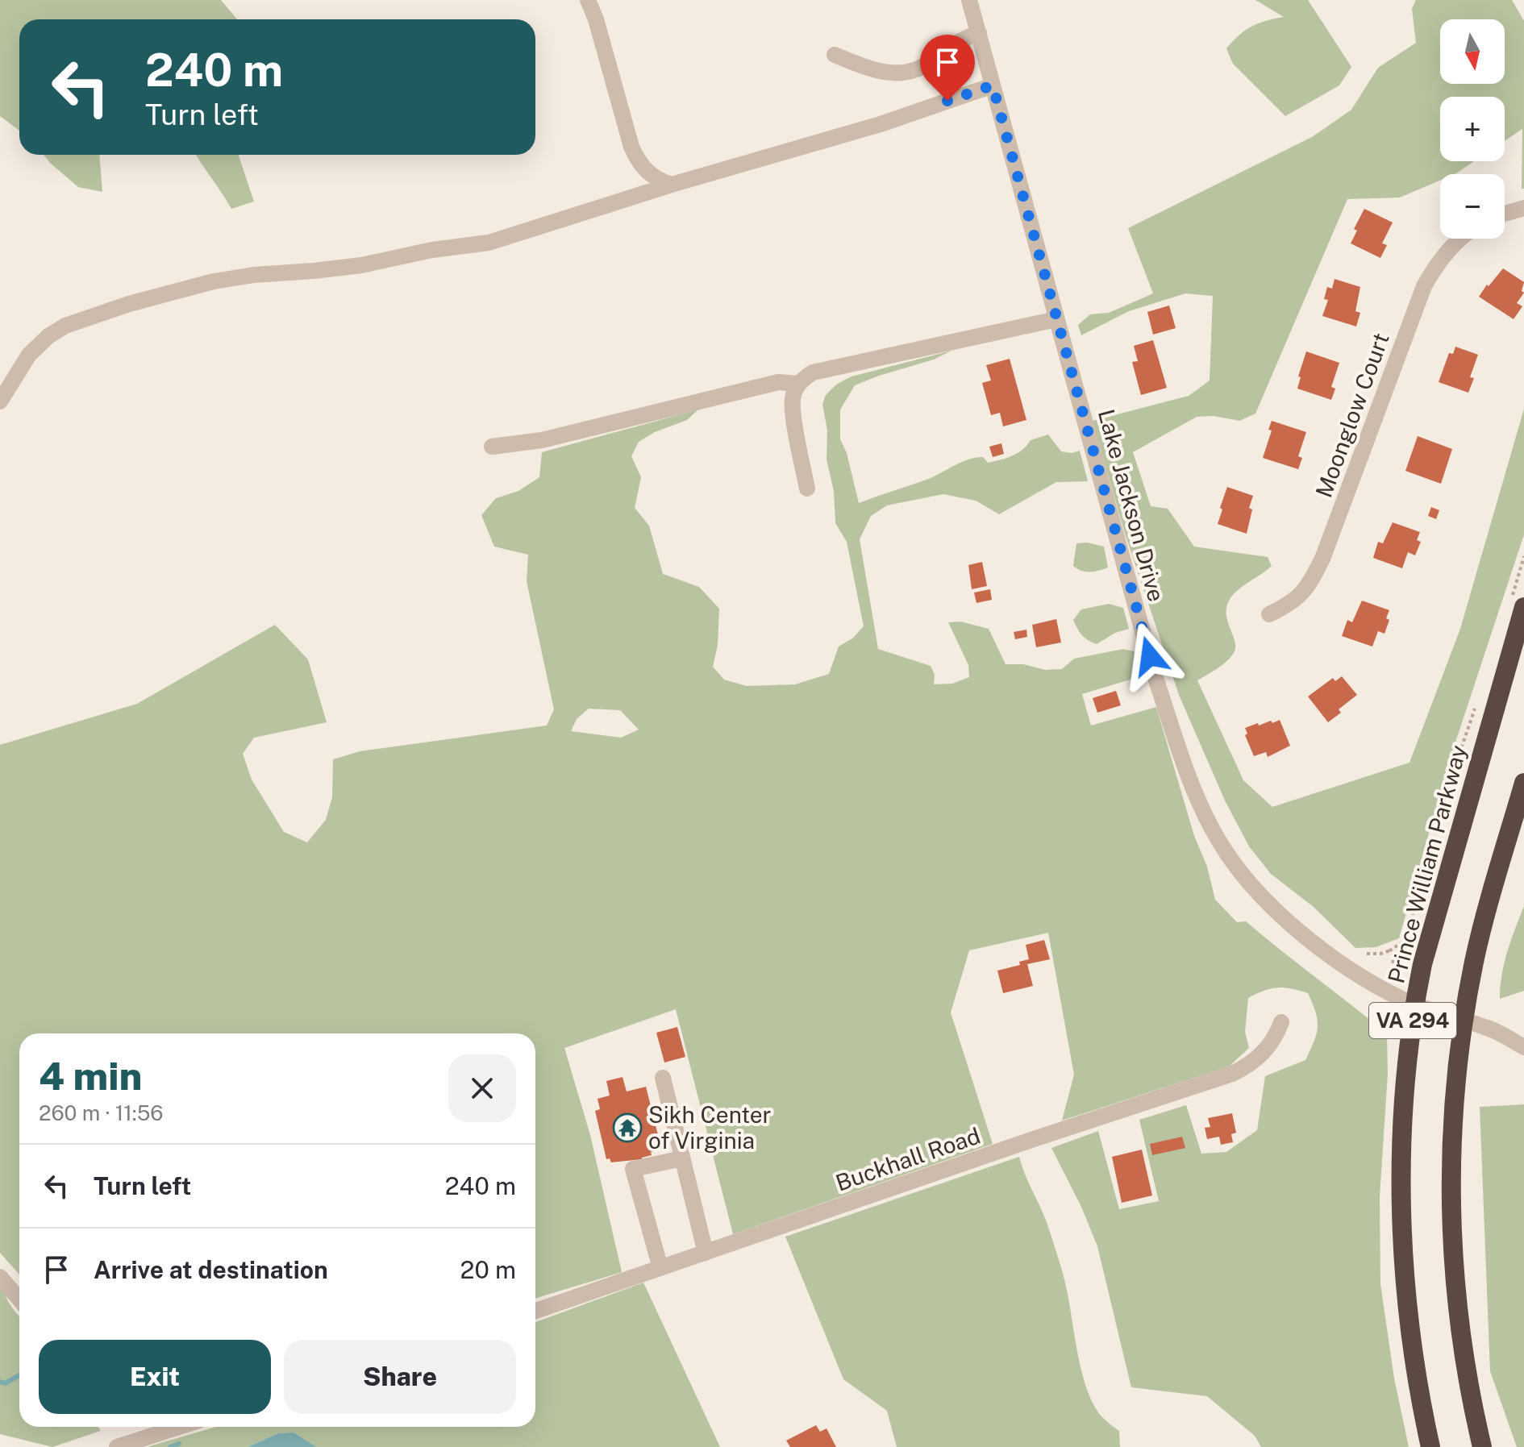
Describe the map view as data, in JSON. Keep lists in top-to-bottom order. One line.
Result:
{"streets":{"highway":["Prince William Parkway","VA 294"],"street":["Moonglow Court","Lake Jackson Drive","Buckhall Road"]},"crossings":[["Lake Jackson Drive","Prince William Parkway"],["Lake Jackson Drive","VA 294"]],"places":{"temple":["Sikh Center of Virginia"]},"north":"bottom","page":{"map_buttons":["+","−"],"turn":["240 m","Turn left"],"heading":["4 min","260 m · 11:56"],"list":[{"name":"Turn left","value":"240 m"},{"name":"Arrive at destination","value":"20 m"}],"buttons":["Exit","Share"]}}
